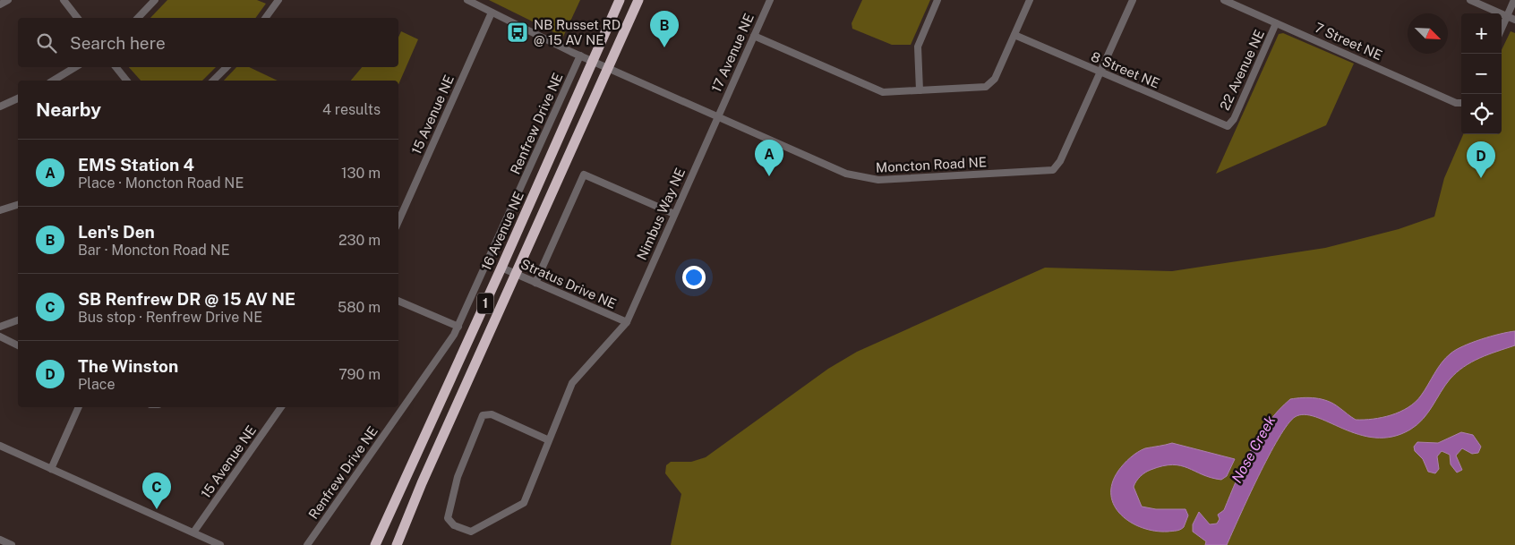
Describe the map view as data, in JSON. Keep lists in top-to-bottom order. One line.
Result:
{"streets":{"highway":["16 Avenue NE","1"],"street":["7 Street NE","17 Avenue NE","8 Street NE","22 Avenue NE","15 Avenue NE","Renfrew Drive NE","Moncton Road NE","Nimbus Way NE","Stratus Drive NE"]},"crossings":[["7 Street NE","22 Avenue NE"],["17 Avenue NE","Moncton Road NE"],["17 Avenue NE","Nimbus Way NE"],["8 Street NE","22 Avenue NE"],["8 Street NE","Moncton Road NE"],["15 Avenue NE","Moncton Road NE"],["Renfrew Drive NE","Moncton Road NE"],["Moncton Road NE","Nimbus Way NE"],["Moncton Road NE","16 Avenue NE"],["Moncton Road NE","1"],["Nimbus Way NE","Stratus Drive NE"],["16 Avenue NE","Stratus Drive NE"],["Stratus Drive NE","1"]],"water":["Nose Creek"],"places":{"bus stop":["NB Russet RD @ 15 AV NE"]},"north":"bottom right","page":{"pins":["B","A","D","C"],"map_buttons":["+","−"],"search":"Search here","heading":["Nearby","4 results"],"list":[{"mark":"A","name":"EMS Station 4","note":"Place · Moncton Road NE","value":"130 m"},{"mark":"B","name":"Len's Den","note":"Bar · Moncton Road NE","value":"230 m"},{"mark":"C","name":"SB Renfrew DR @ 15 AV NE","note":"Bus stop · Renfrew Drive NE","value":"580 m"},{"mark":"D","name":"The Winston","note":"Place","value":"790 m"}]}}
